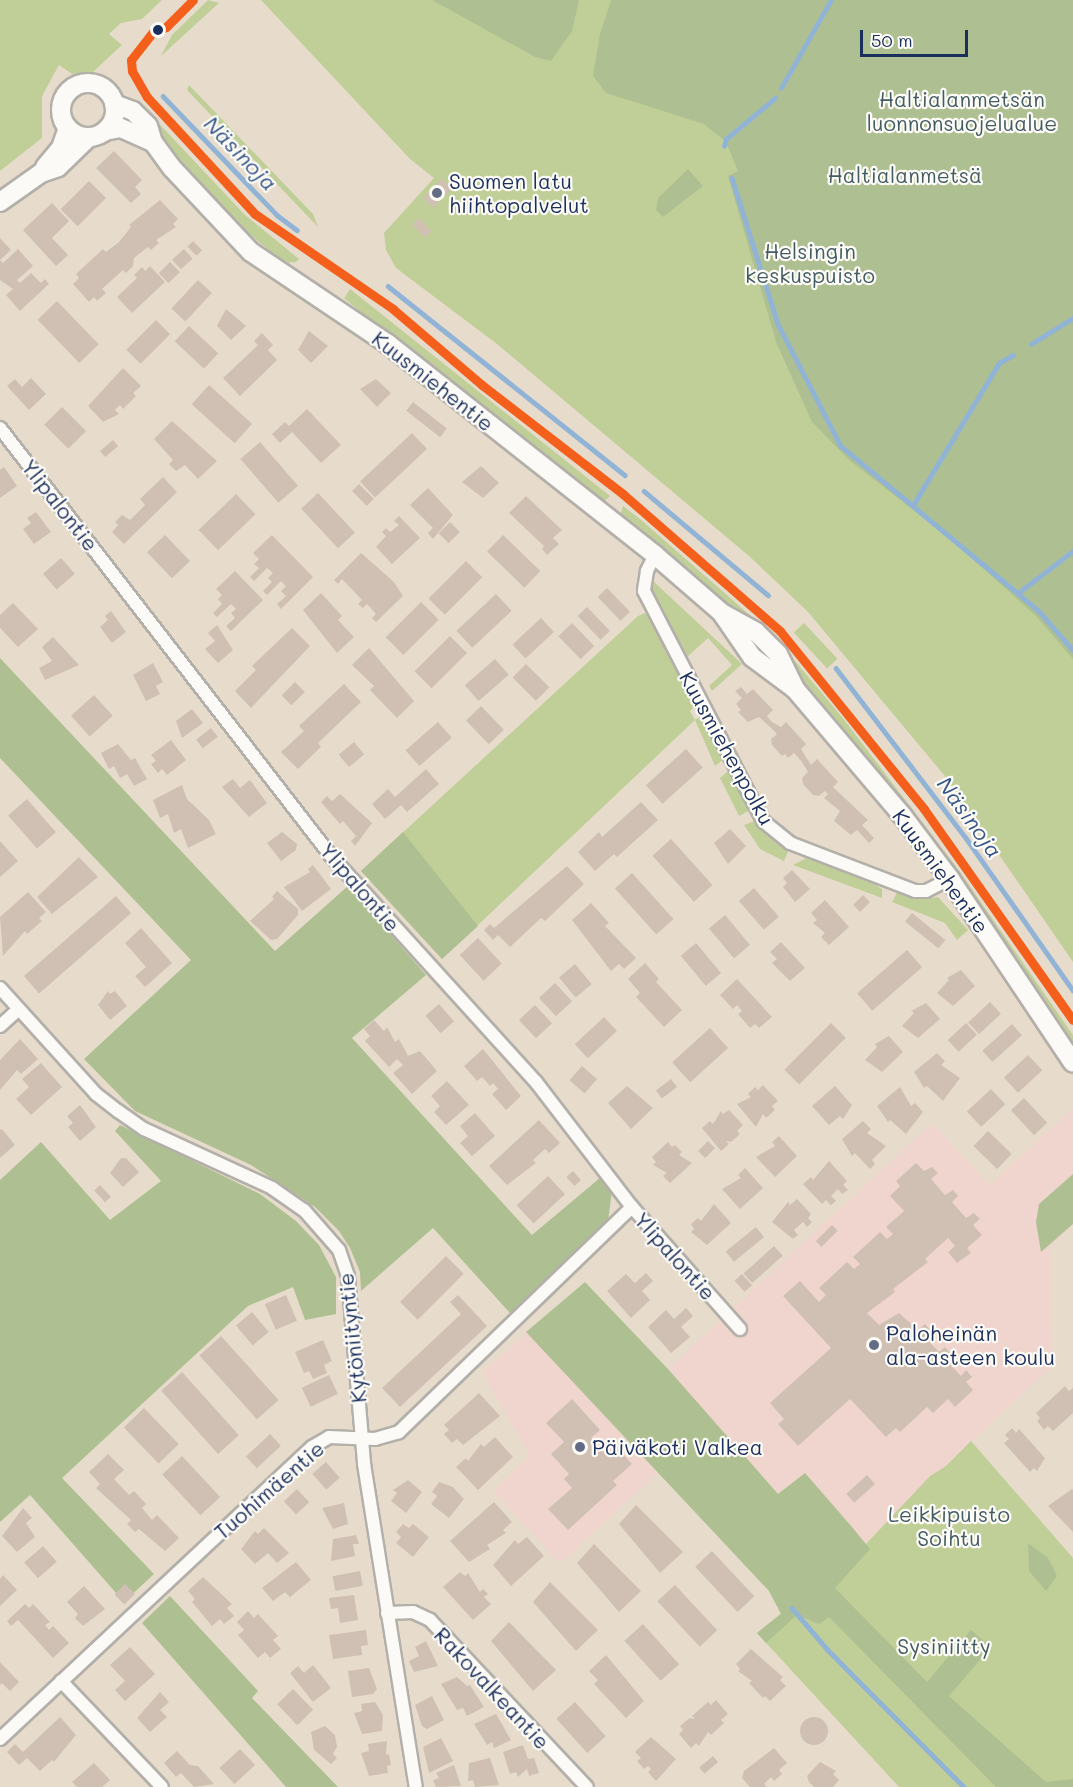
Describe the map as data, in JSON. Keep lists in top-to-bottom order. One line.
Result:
{"streets":{"main road":["Kuusmiehentie"],"street":["Ylipalontie","Kuusmiehenpolku","Kytöniityntie","Tuohimäentie","Rakovalkeantie"]},"crossings":[["Kuusmiehentie","Kuusmiehenpolku"],["Ylipalontie","Tuohimäentie"],["Kytöniityntie","Tuohimäentie"],["Kytöniityntie","Rakovalkeantie"]],"water":["Näsinoja"],"parks":["Haltialanmetsän luonnonsuojelualue","Haltialanmetsä","Helsingin keskuspuisto","Leikkipuisto Soihtu","Sysiniitty"],"places":["Suomen latu hiihtopalvelut","Paloheinän ala-asteen koulu","Päiväkoti Valkea"],"scale_bar":"50 m"}
